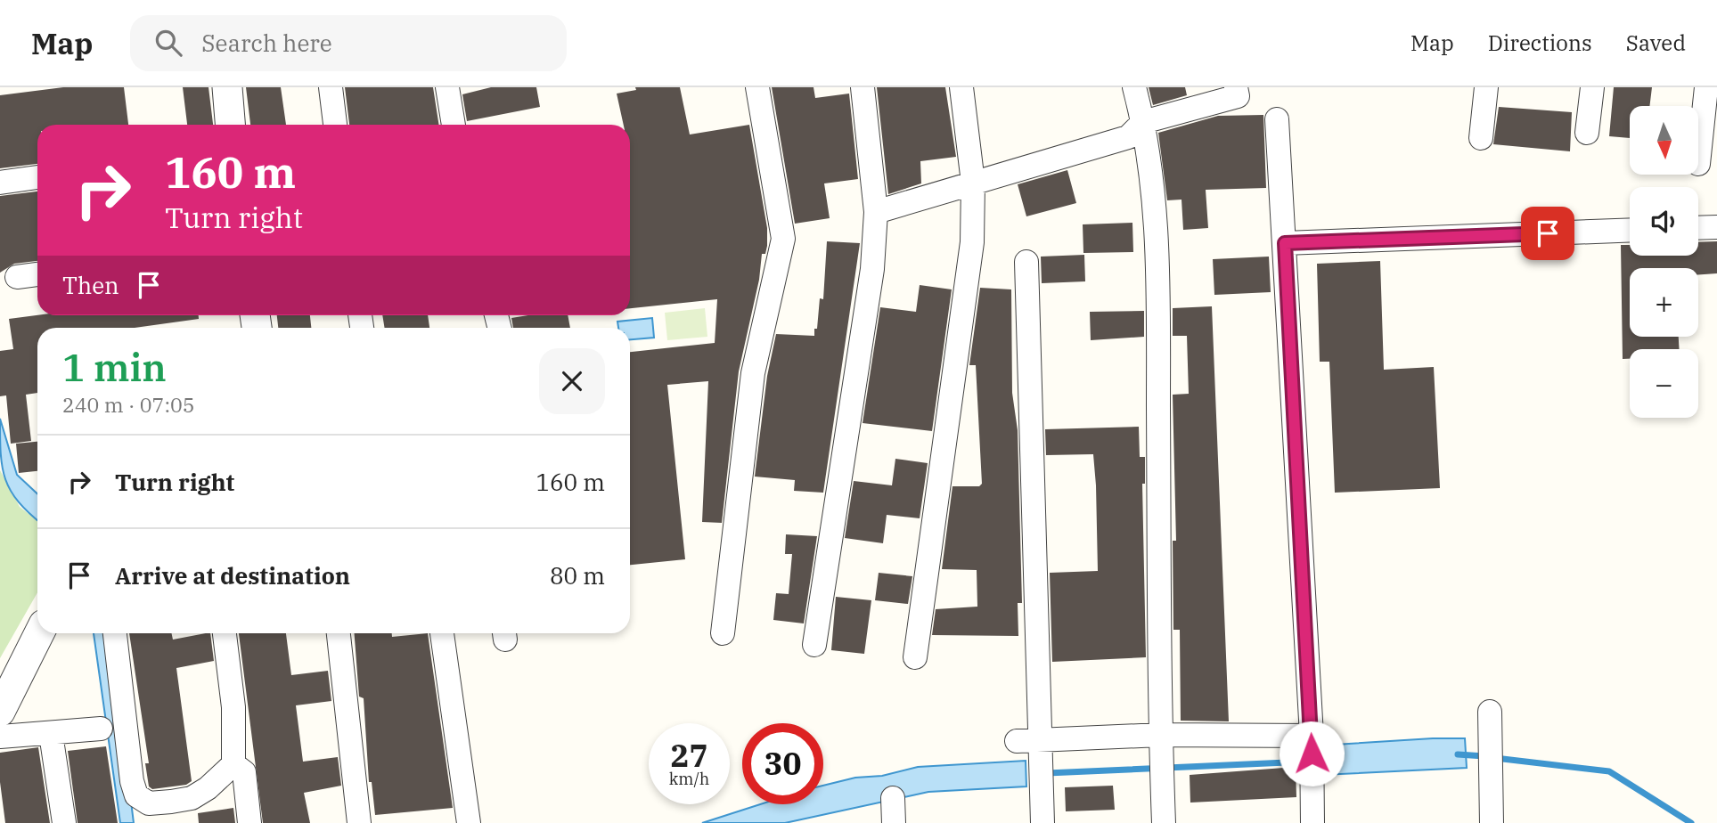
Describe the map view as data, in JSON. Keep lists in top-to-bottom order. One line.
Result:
{"north":"bottom","page":{"header":"Map","search":"Search here","nav":["Map","Directions","Saved"],"map_buttons":["+","−"],"turn":["160 m","Turn right"],"then":"Then","heading":["1 min","240 m · 07:05"],"list":[{"name":"Turn right","value":"160 m"},{"name":"Arrive at destination","value":"80 m"}],"speed":"27 km/h","limit":"30"}}
